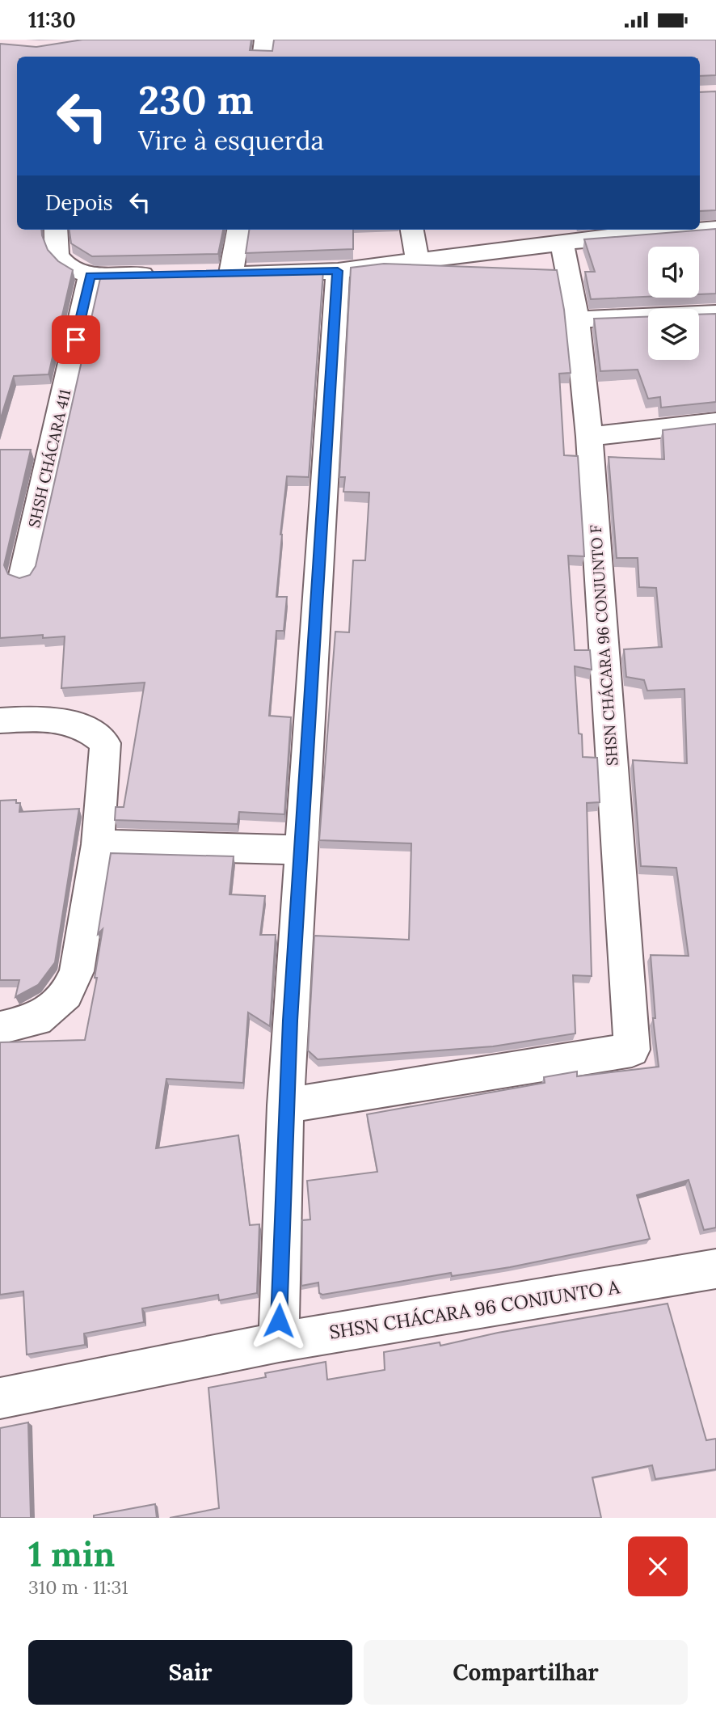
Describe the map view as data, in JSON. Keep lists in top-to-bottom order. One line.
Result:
{"streets":{"street":["SHSH CHÁCARA 411","SHSN CHÁCARA 96 CONJUNTO F","SHSN CHÁCARA 96 CONJUNTO A"]},"page":{"status":"11:30","turn":["230 m","Vire à esquerda"],"then":"Depois","heading":["1 min","310 m · 11:31"],"buttons":["Sair","Compartilhar"]}}
